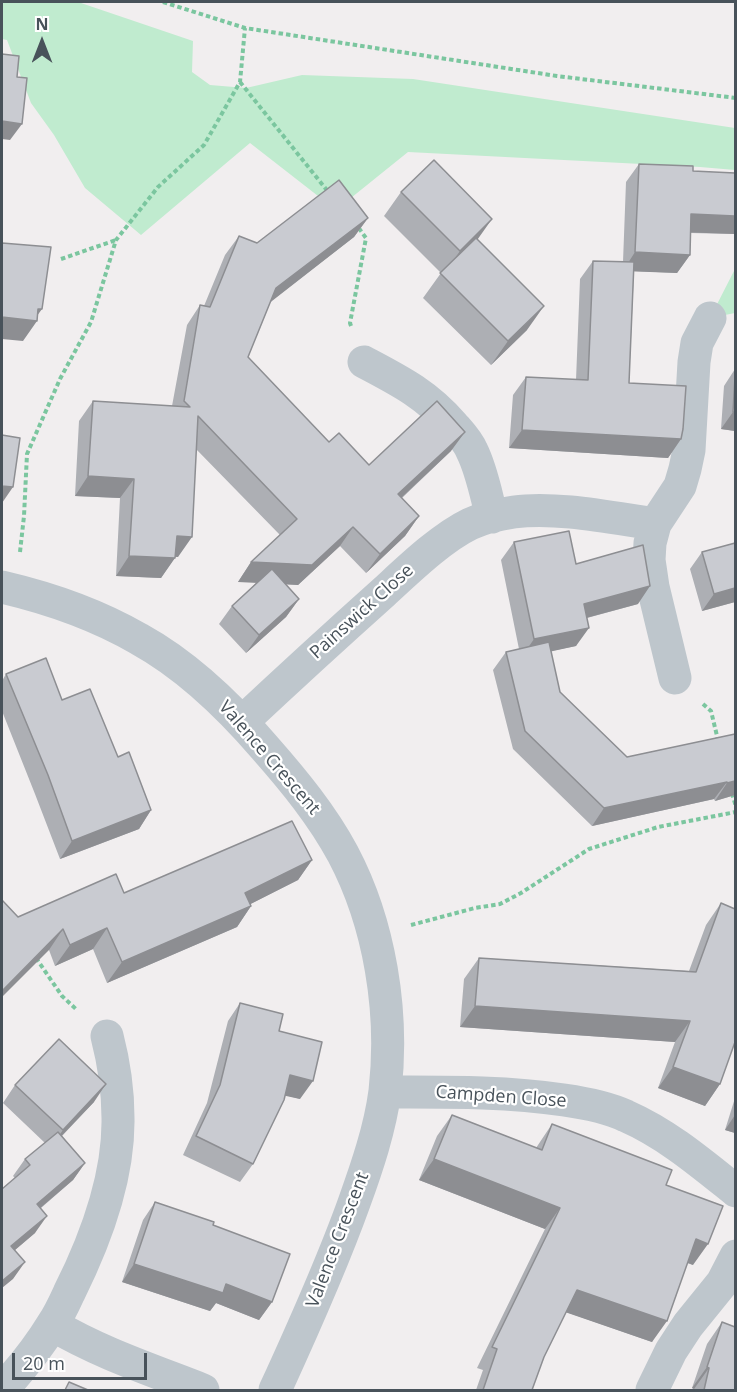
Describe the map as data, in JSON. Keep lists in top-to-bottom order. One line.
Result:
{"streets":{"street":["Painswick Close","Valence Crescent","Campden Close"]},"crossings":[["Painswick Close","Valence Crescent"],["Valence Crescent","Campden Close"]],"scale_bar":"20 m","north":"top"}
